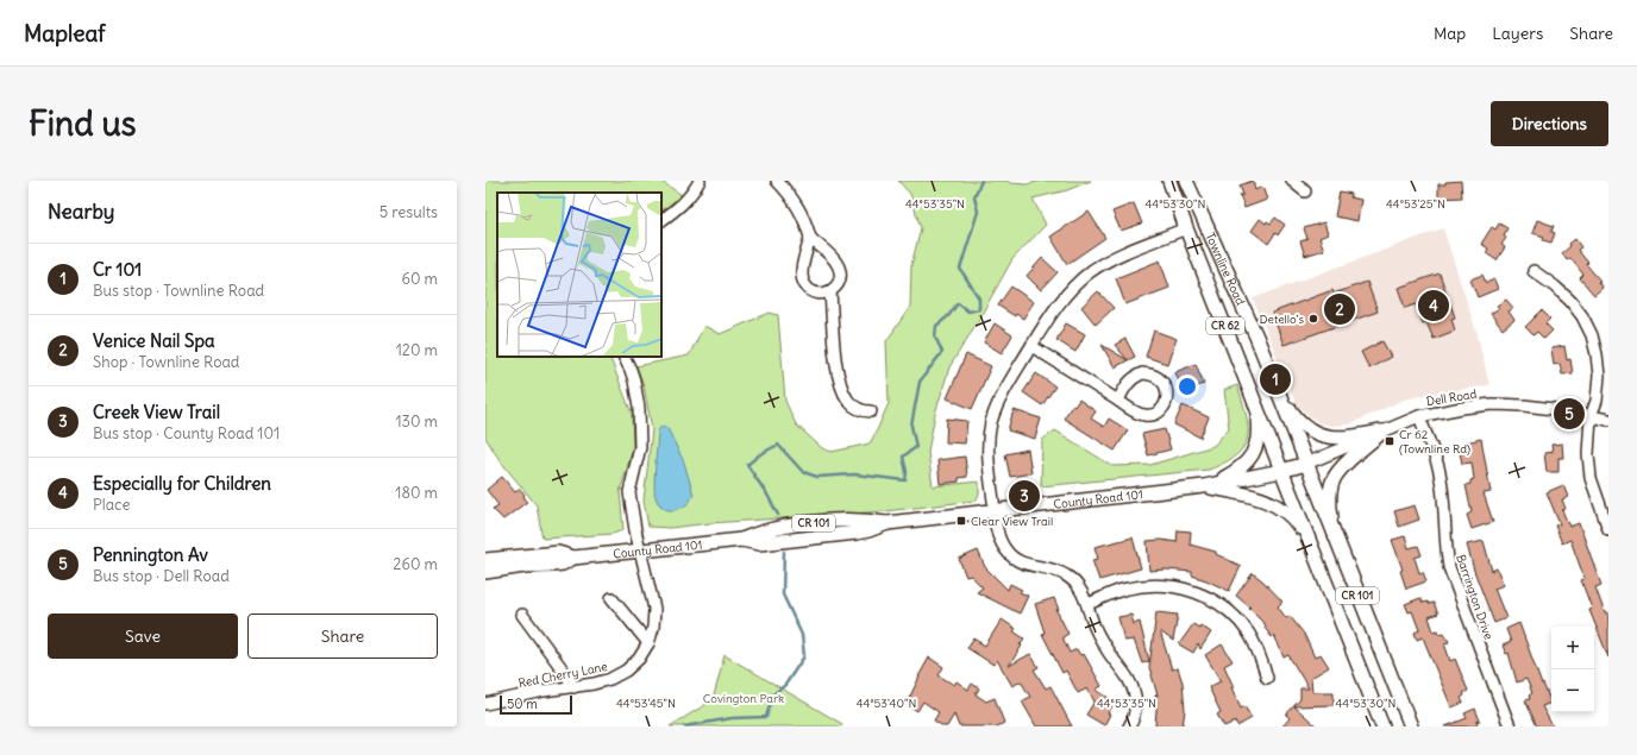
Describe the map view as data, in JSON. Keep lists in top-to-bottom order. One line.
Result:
{"streets":{"main road":["Townline Road","CR 62","County Road 101","CR 101"],"street":["Dell Road","Barrington Drive","Red Cherry Lane"]},"crossings":[["Townline Road","Dell Road"],["Townline Road","County Road 101"],["Townline Road","CR 101"],["Dell Road","County Road 101"],["Dell Road","CR 101"],["Dell Road","Barrington Drive"],["County Road 101","CR 101"],["County Road 101","Red Cherry Lane"]],"parks":["Covington Park"],"places":{"other":["Detello's"],"transit":["Cr 62 (Townline Rd)","Clear View Trail"]},"scale_bar":"50 m","page":{"header":"Mapleaf","nav":["Map","Layers","Share"],"buttons":["Directions",["Save","Share"]],"title":"Find us","heading":["Nearby","5 results"],"list":[{"mark":"1","name":"Cr 101","note":"Bus stop · Townline Road","value":"60 m"},{"mark":"2","name":"Venice Nail Spa","note":"Shop · Townline Road","value":"120 m"},{"mark":"3","name":"Creek View Trail","note":"Bus stop · County Road 101","value":"130 m"},{"mark":"4","name":"Especially for Children","note":"Place","value":"180 m"},{"mark":"5","name":"Pennington Av","note":"Bus stop · Dell Road","value":"260 m"}],"pins":["4","2","1","5","3"],"map_buttons":["+","−"],"scale":"50 m"},"coordinates":["44°53'35\"N","44°53'30\"N","44°53'25\"N","44°53'45\"N","44°53'40\"N"]}
